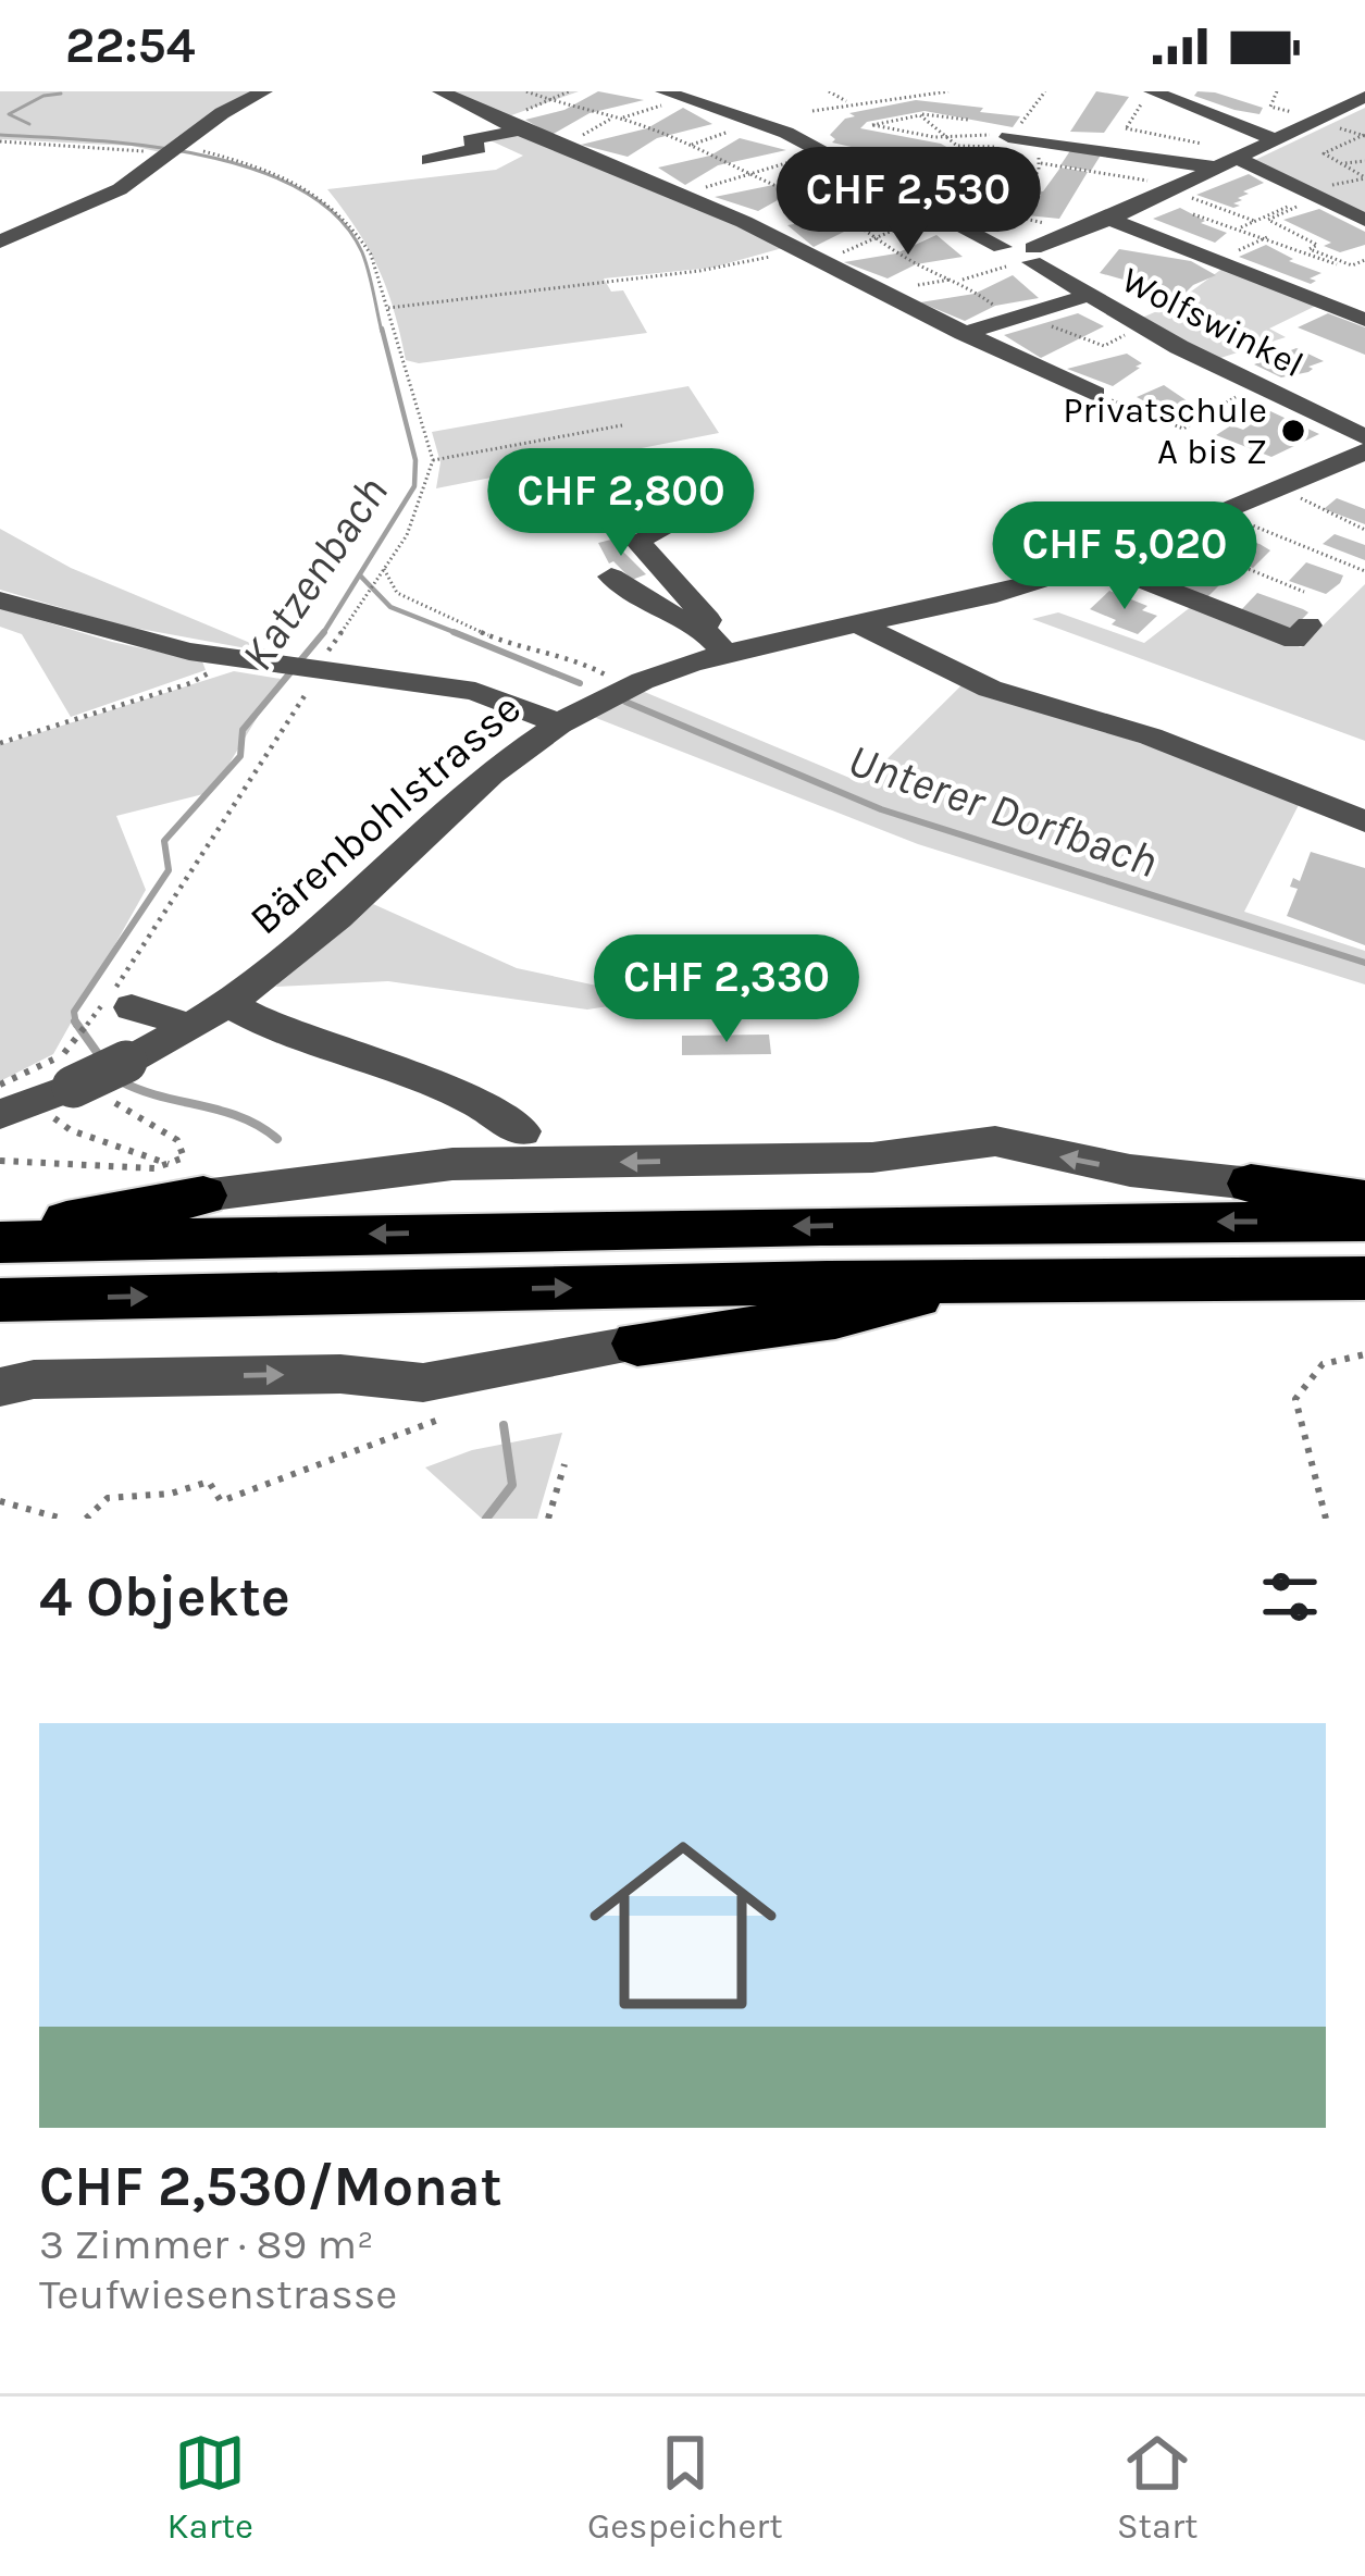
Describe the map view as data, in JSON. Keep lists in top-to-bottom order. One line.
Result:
{"streets":{"street":["Wolfswinkel","Bärenbohlstrasse"]},"water":["Katzenbach","Unterer Dorfbach"],"places":["Privatschule A bis Z"],"page":{"status":"22:54","price":["CHF 2,530","CHF 2,800","CHF 5,020","CHF 2,330"],"heading":"4 Objekte","list":[{"name":"CHF 2,530/Monat","note":"3 Zimmer · 89 m² · Teufwiesenstrasse"}],"tabs":["Karte","Gespeichert","Start"]}}
